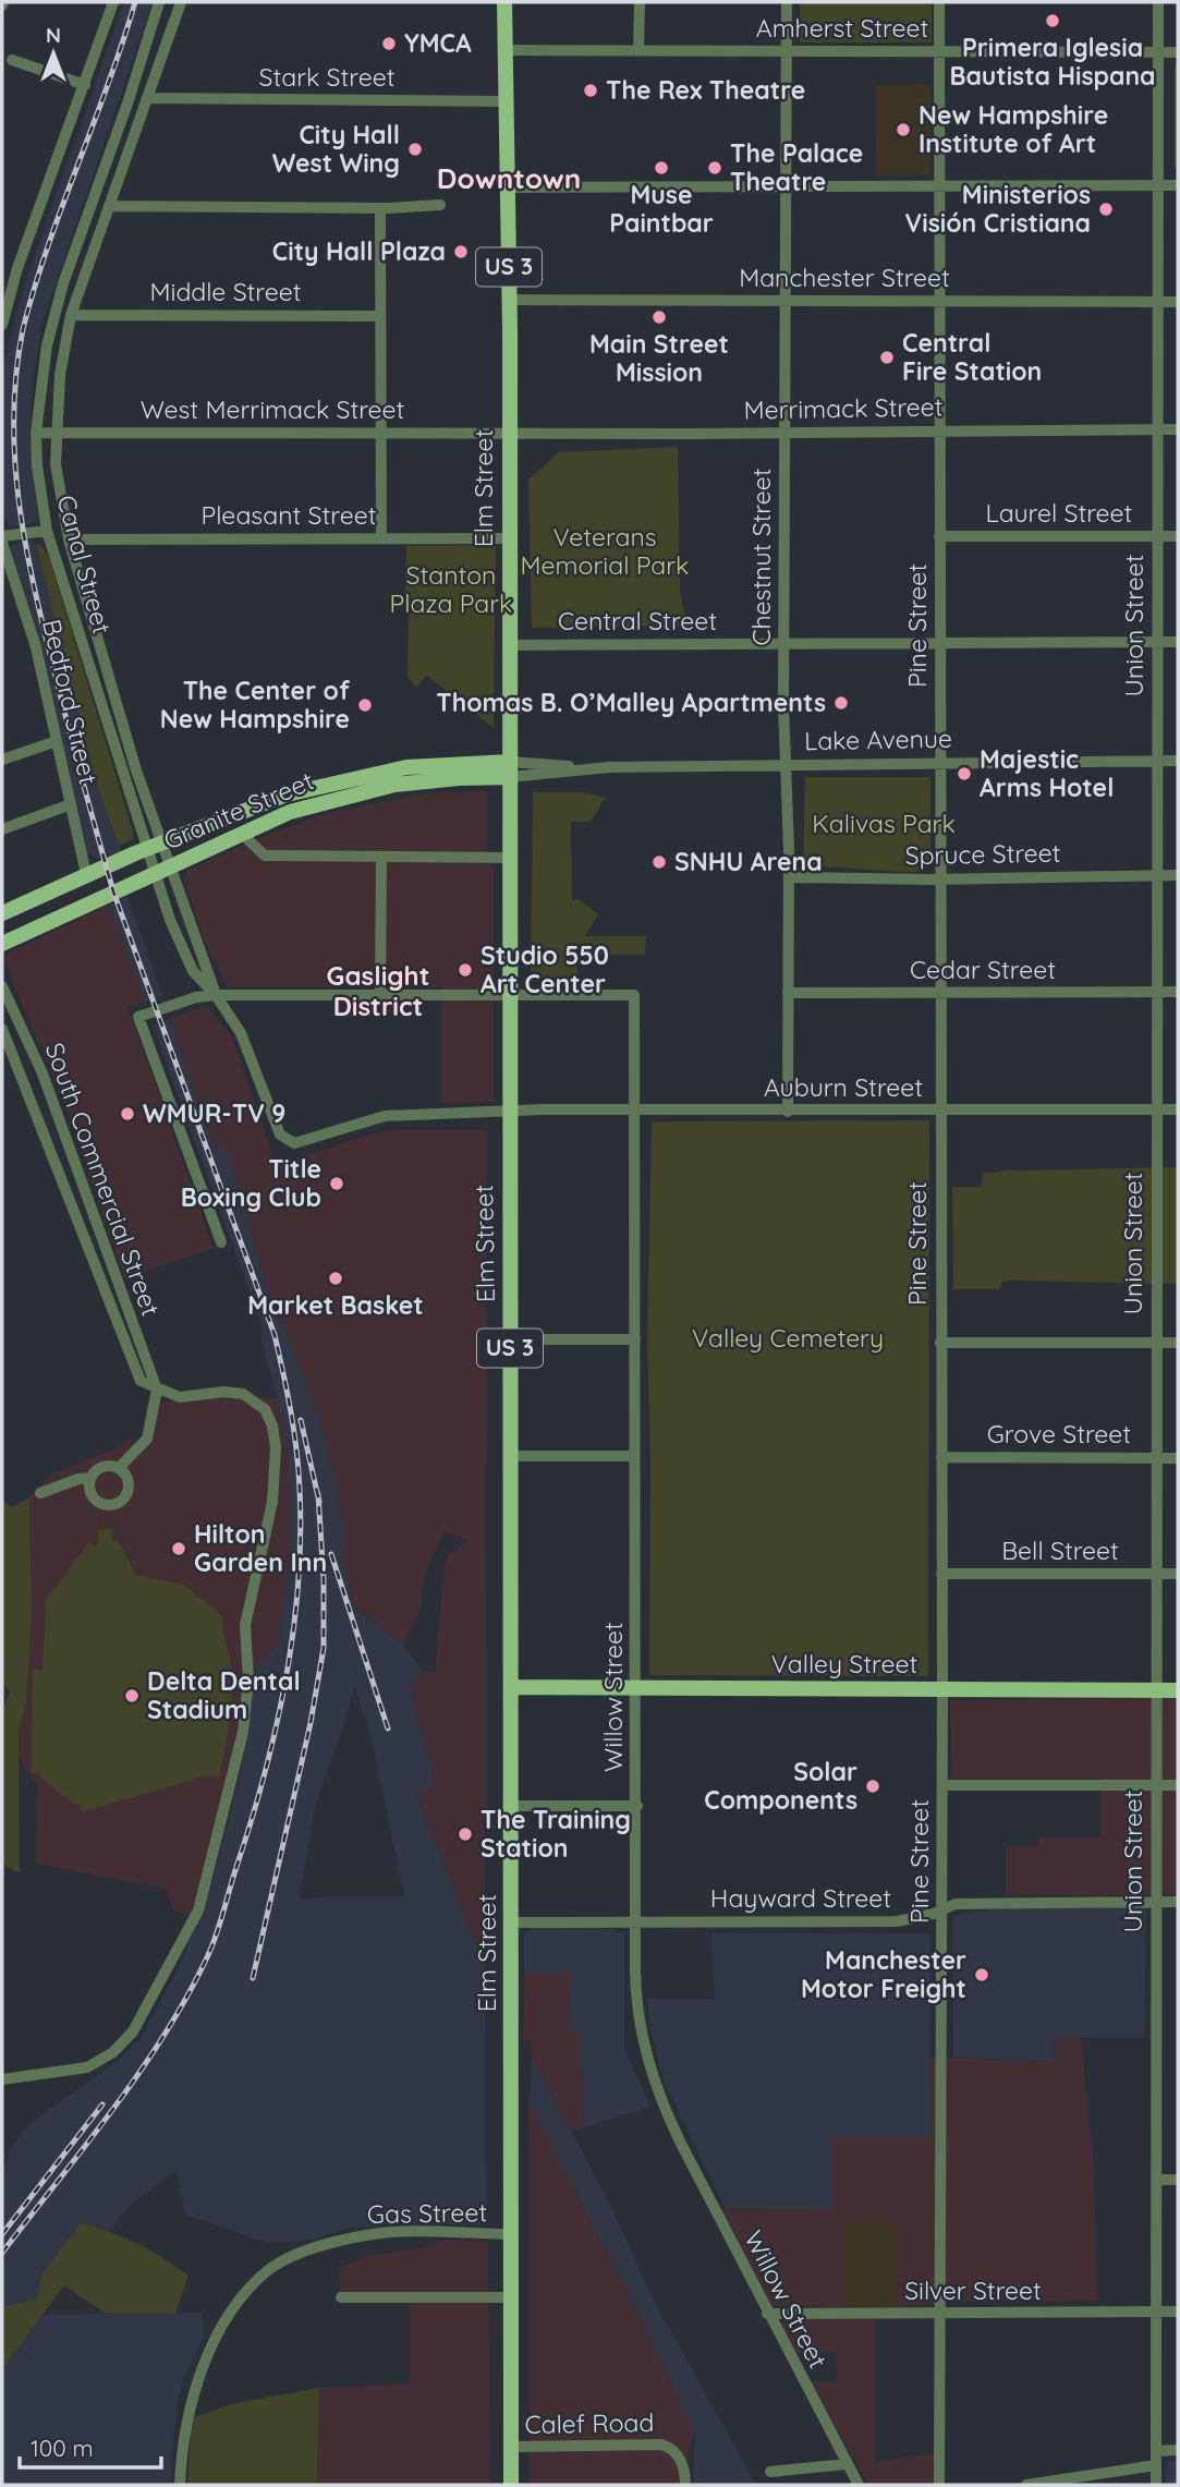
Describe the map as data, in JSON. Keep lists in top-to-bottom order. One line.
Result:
{"streets":{"main road":["US 3","Elm Street","Granite Street","Valley Street"],"street":["Amherst Street","Stark Street","Manchester Street","Middle Street","Merrimack Street","West Merrimack Street","Laurel Street","Pleasant Street","Chestnut Street","Canal Street","Central Street","Pine Street","Union Street","Bedford Street","Lake Avenue","Spruce Street","Cedar Street","Auburn Street","South Commercial Street","Grove Street","Bell Street","Willow Street","Hayward Street","Gas Street","Silver Street","Calef Road"]},"crossings":[["Amherst Street","Elm Street"],["Amherst Street","Chestnut Street"],["Amherst Street","Pine Street"],["Amherst Street","Union Street"],["Stark Street","Elm Street"],["Stark Street","Canal Street"],["Manchester Street","Elm Street"],["Manchester Street","Chestnut Street"],["Manchester Street","Pine Street"],["Manchester Street","Union Street"],["Middle Street","Canal Street"],["Merrimack Street","West Merrimack Street"],["Merrimack Street","Elm Street"],["Merrimack Street","Chestnut Street"],["Merrimack Street","Pine Street"],["Merrimack Street","Union Street"],["West Merrimack Street","Elm Street"],["West Merrimack Street","Canal Street"],["Elm Street","Pleasant Street"],["Elm Street","Central Street"],["Elm Street","Lake Avenue"],["Elm Street","Granite Street"],["Elm Street","Auburn Street"],["Elm Street","Valley Street"],["Elm Street","Willow Street"],["Elm Street","Hayward Street"],["Elm Street","Gas Street"],["Elm Street","Calef Road"],["Laurel Street","Pine Street"],["Laurel Street","Union Street"],["Pleasant Street","Canal Street"],["Chestnut Street","Central Street"],["Chestnut Street","Lake Avenue"],["Chestnut Street","Spruce Street"],["Chestnut Street","Cedar Street"],["Chestnut Street","Auburn Street"],["Canal Street","Granite Street"],["Canal Street","Auburn Street"],["Central Street","Pine Street"],["Central Street","Union Street"],["Pine Street","Lake Avenue"],["Pine Street","Spruce Street"],["Pine Street","Cedar Street"],["Pine Street","Auburn Street"],["Pine Street","Grove Street"],["Pine Street","Bell Street"],["Pine Street","Valley Street"],["Pine Street","Hayward Street"],["Pine Street","Silver Street"],["Union Street","Lake Avenue"],["Union Street","Spruce Street"],["Union Street","Cedar Street"],["Union Street","Auburn Street"],["Union Street","Grove Street"],["Union Street","Bell Street"],["Union Street","Valley Street"],["Union Street","Hayward Street"],["Union Street","Silver Street"],["Bedford Street","Granite Street"],["Lake Avenue","Granite Street"],["Auburn Street","Willow Street"],["Valley Street","Willow Street"],["Willow Street","Hayward Street"],["Willow Street","Silver Street"]],"districts":["Downtown","Gaslight District"],"parks":["Veterans Memorial Park","Stanton Plaza Park","Kalivas Park","Valley Cemetery"],"places":["Primera Iglesia Bautista Hispana","YMCA","The Rex Theatre","New Hampshire Institute of Art","City Hall West Wing","Muse Paintbar","The Palace Theatre","Ministerios Visión Cristiana","City Hall Plaza","Main Street Mission","Central Fire Station","Thomas B. O’Malley Apartments","The Center of New Hampshire","Majestic Arms Hotel","SNHU Arena","Studio 550 Art Center","WMUR-TV 9","Title Boxing Club","Market Basket","Hilton Garden Inn","Delta Dental Stadium","Solar Components","The Training Station","Manchester Motor Freight"],"scale_bar":"100 m","north":"top"}
